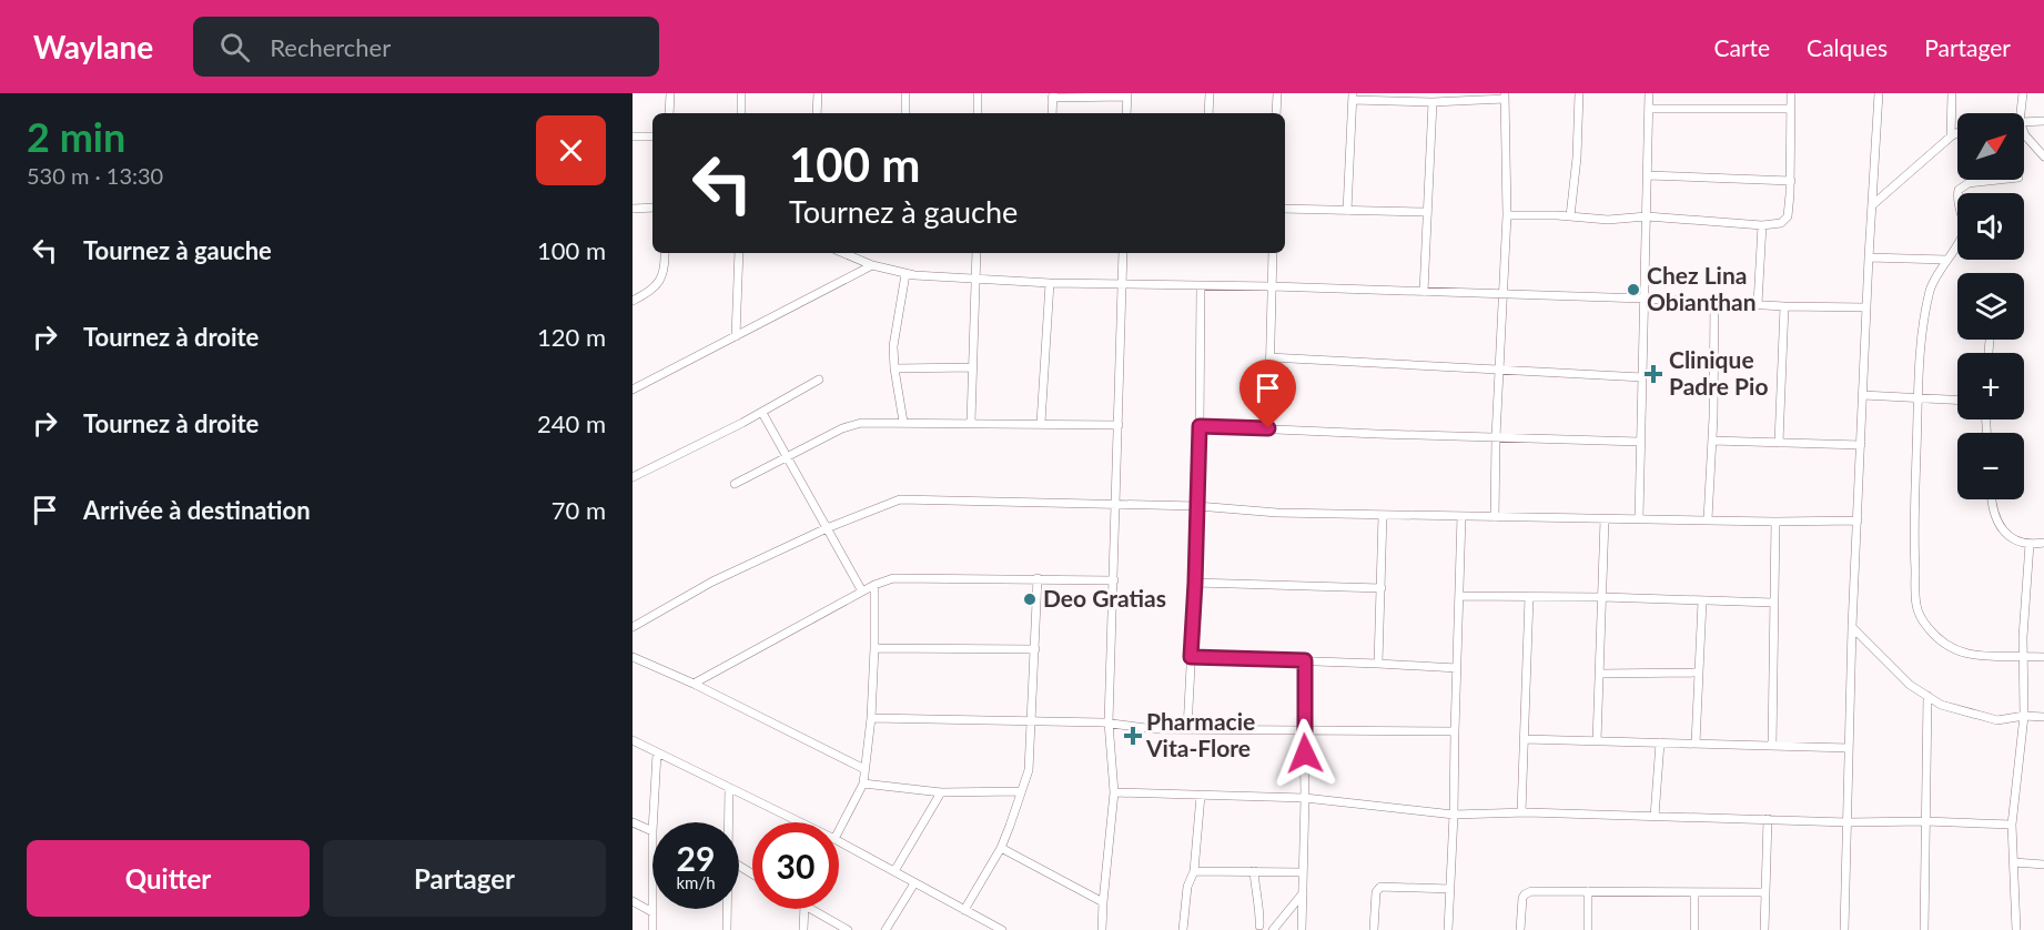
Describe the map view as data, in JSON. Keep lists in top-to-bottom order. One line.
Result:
{"places":{"other":["Chez Lina Obianthan","Deo Gratias"],"health":["Clinique Padre Pio","Pharmacie Vita-Flore"]},"north":"top right","page":{"header":"Waylane","search":"Rechercher","nav":["Carte","Calques","Partager"],"heading":["2 min","530 m · 13:30"],"map_buttons":["+","−"],"turn":["100 m","Tournez à gauche"],"list":[{"name":"Tournez à gauche","value":"100 m"},{"name":"Tournez à droite","value":"120 m"},{"name":"Tournez à droite","value":"240 m"},{"name":"Arrivée à destination","value":"70 m"}],"speed":"29 km/h","limit":"30","buttons":["Quitter","Partager"]}}
